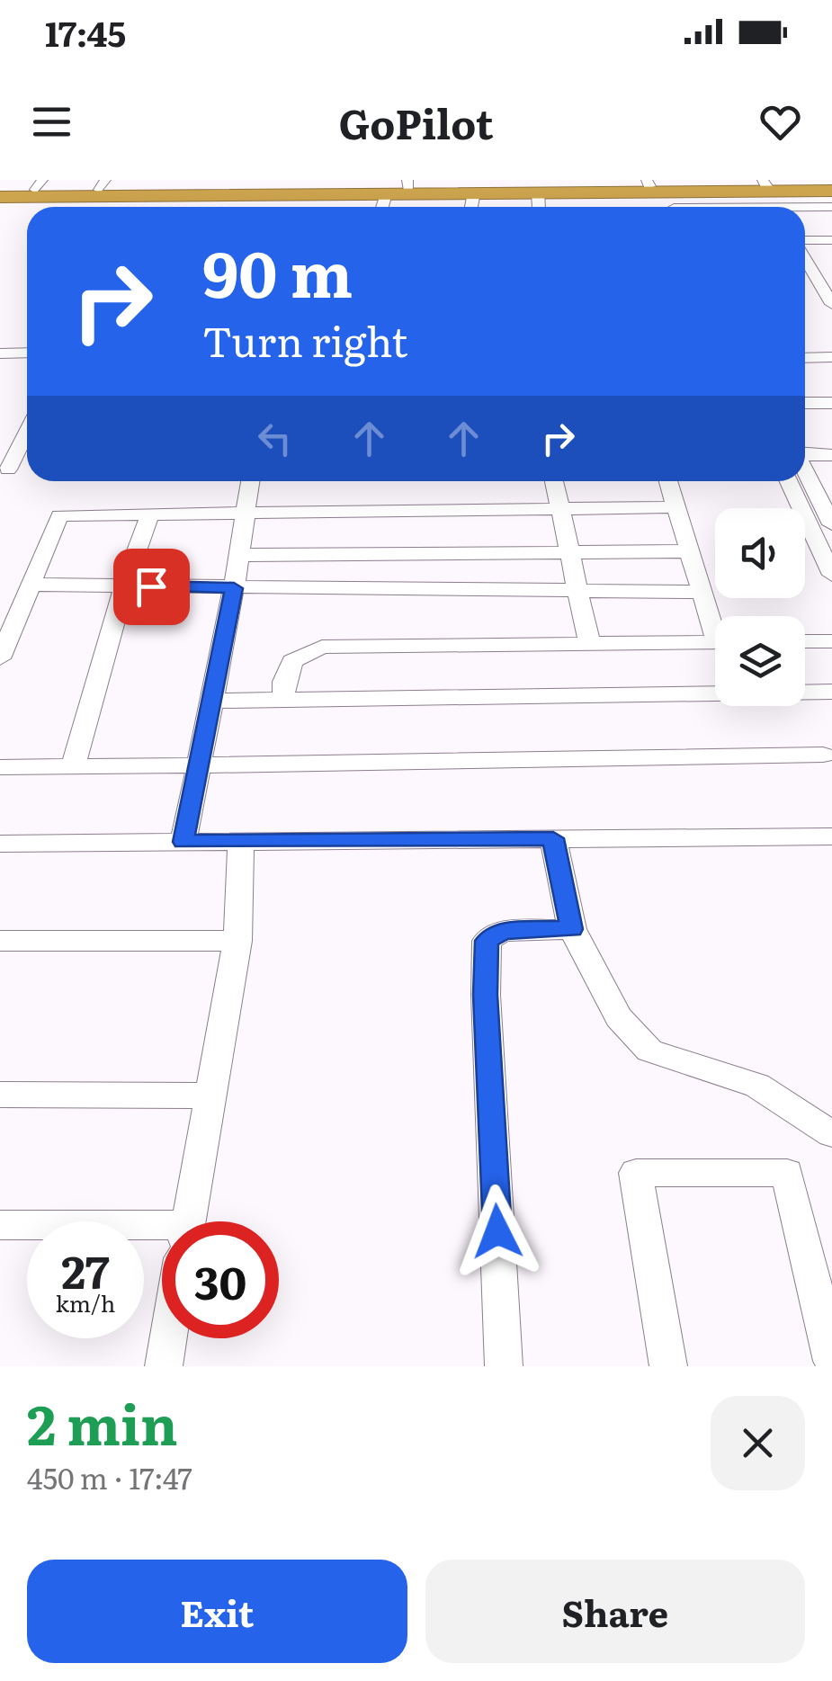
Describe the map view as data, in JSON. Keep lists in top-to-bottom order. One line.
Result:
{"page":{"status":"17:45","header":"GoPilot","turn":["90 m","Turn right"],"speed":"27 km/h","limit":"30","heading":["2 min","450 m · 17:47"],"buttons":["Exit","Share"]}}
